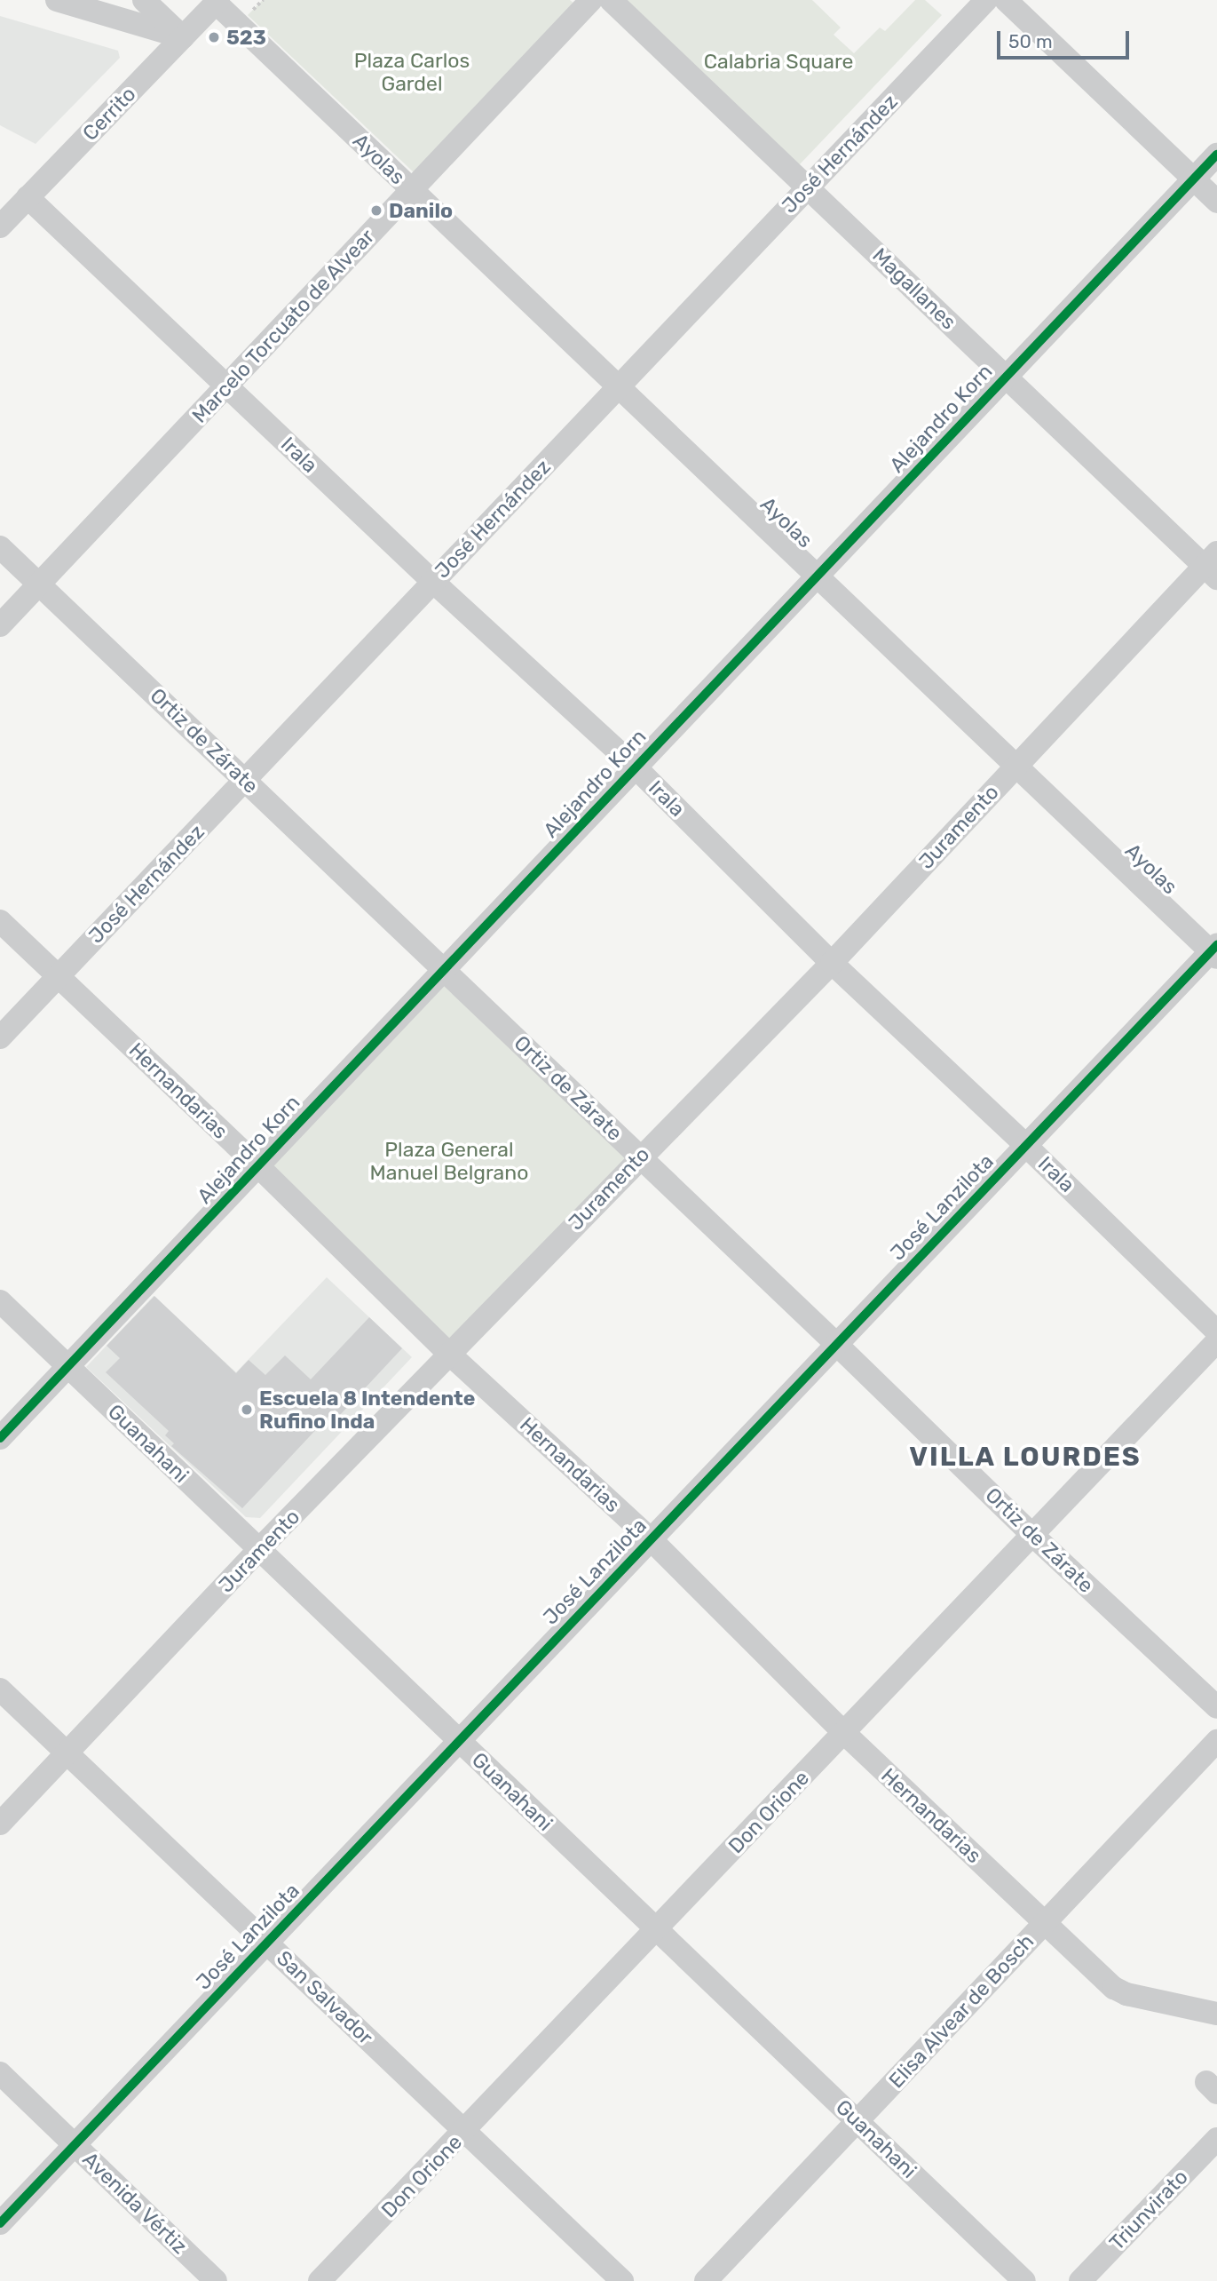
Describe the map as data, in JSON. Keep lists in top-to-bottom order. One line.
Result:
{"streets":{"street":["Cerrito","José Hernández","Ayolas","Magallanes","Marcelo Torcuato de Alvear","Alejandro Korn","Irala","Ortiz de Zárate","Juramento","Hernandarias","José Lanzilota","Guanahani","Don Orione","San Salvador","Elisa Alvear de Bosch","Avenida Vértiz","Triunvirato"]},"crossings":[["Cerrito","Ayolas"],["Cerrito","Irala"],["José Hernández","Ayolas"],["José Hernández","Magallanes"],["José Hernández","Irala"],["José Hernández","Ortiz de Zárate"],["José Hernández","Hernandarias"],["Ayolas","Marcelo Torcuato de Alvear"],["Ayolas","Alejandro Korn"],["Ayolas","Juramento"],["Ayolas","José Lanzilota"],["Magallanes","Alejandro Korn"],["Magallanes","Juramento"],["Marcelo Torcuato de Alvear","Irala"],["Marcelo Torcuato de Alvear","Ortiz de Zárate"],["Alejandro Korn","Irala"],["Alejandro Korn","Ortiz de Zárate"],["Alejandro Korn","Hernandarias"],["Alejandro Korn","Guanahani"],["Irala","Juramento"],["Irala","José Lanzilota"],["Ortiz de Zárate","Juramento"],["Ortiz de Zárate","José Lanzilota"],["Ortiz de Zárate","Don Orione"],["Juramento","Hernandarias"],["Juramento","Guanahani"],["Juramento","San Salvador"],["Hernandarias","José Lanzilota"],["Hernandarias","Don Orione"],["Hernandarias","Elisa Alvear de Bosch"],["José Lanzilota","Guanahani"],["José Lanzilota","San Salvador"],["José Lanzilota","Avenida Vértiz"],["Guanahani","Don Orione"],["Guanahani","Elisa Alvear de Bosch"],["Don Orione","San Salvador"]],"districts":["VILLA LOURDES"],"parks":["Plaza Carlos Gardel","Calabria Square","Plaza General Manuel Belgrano"],"places":["523","Danilo","Escuela 8 Intendente Rufino Inda"],"scale_bar":"50 m"}
